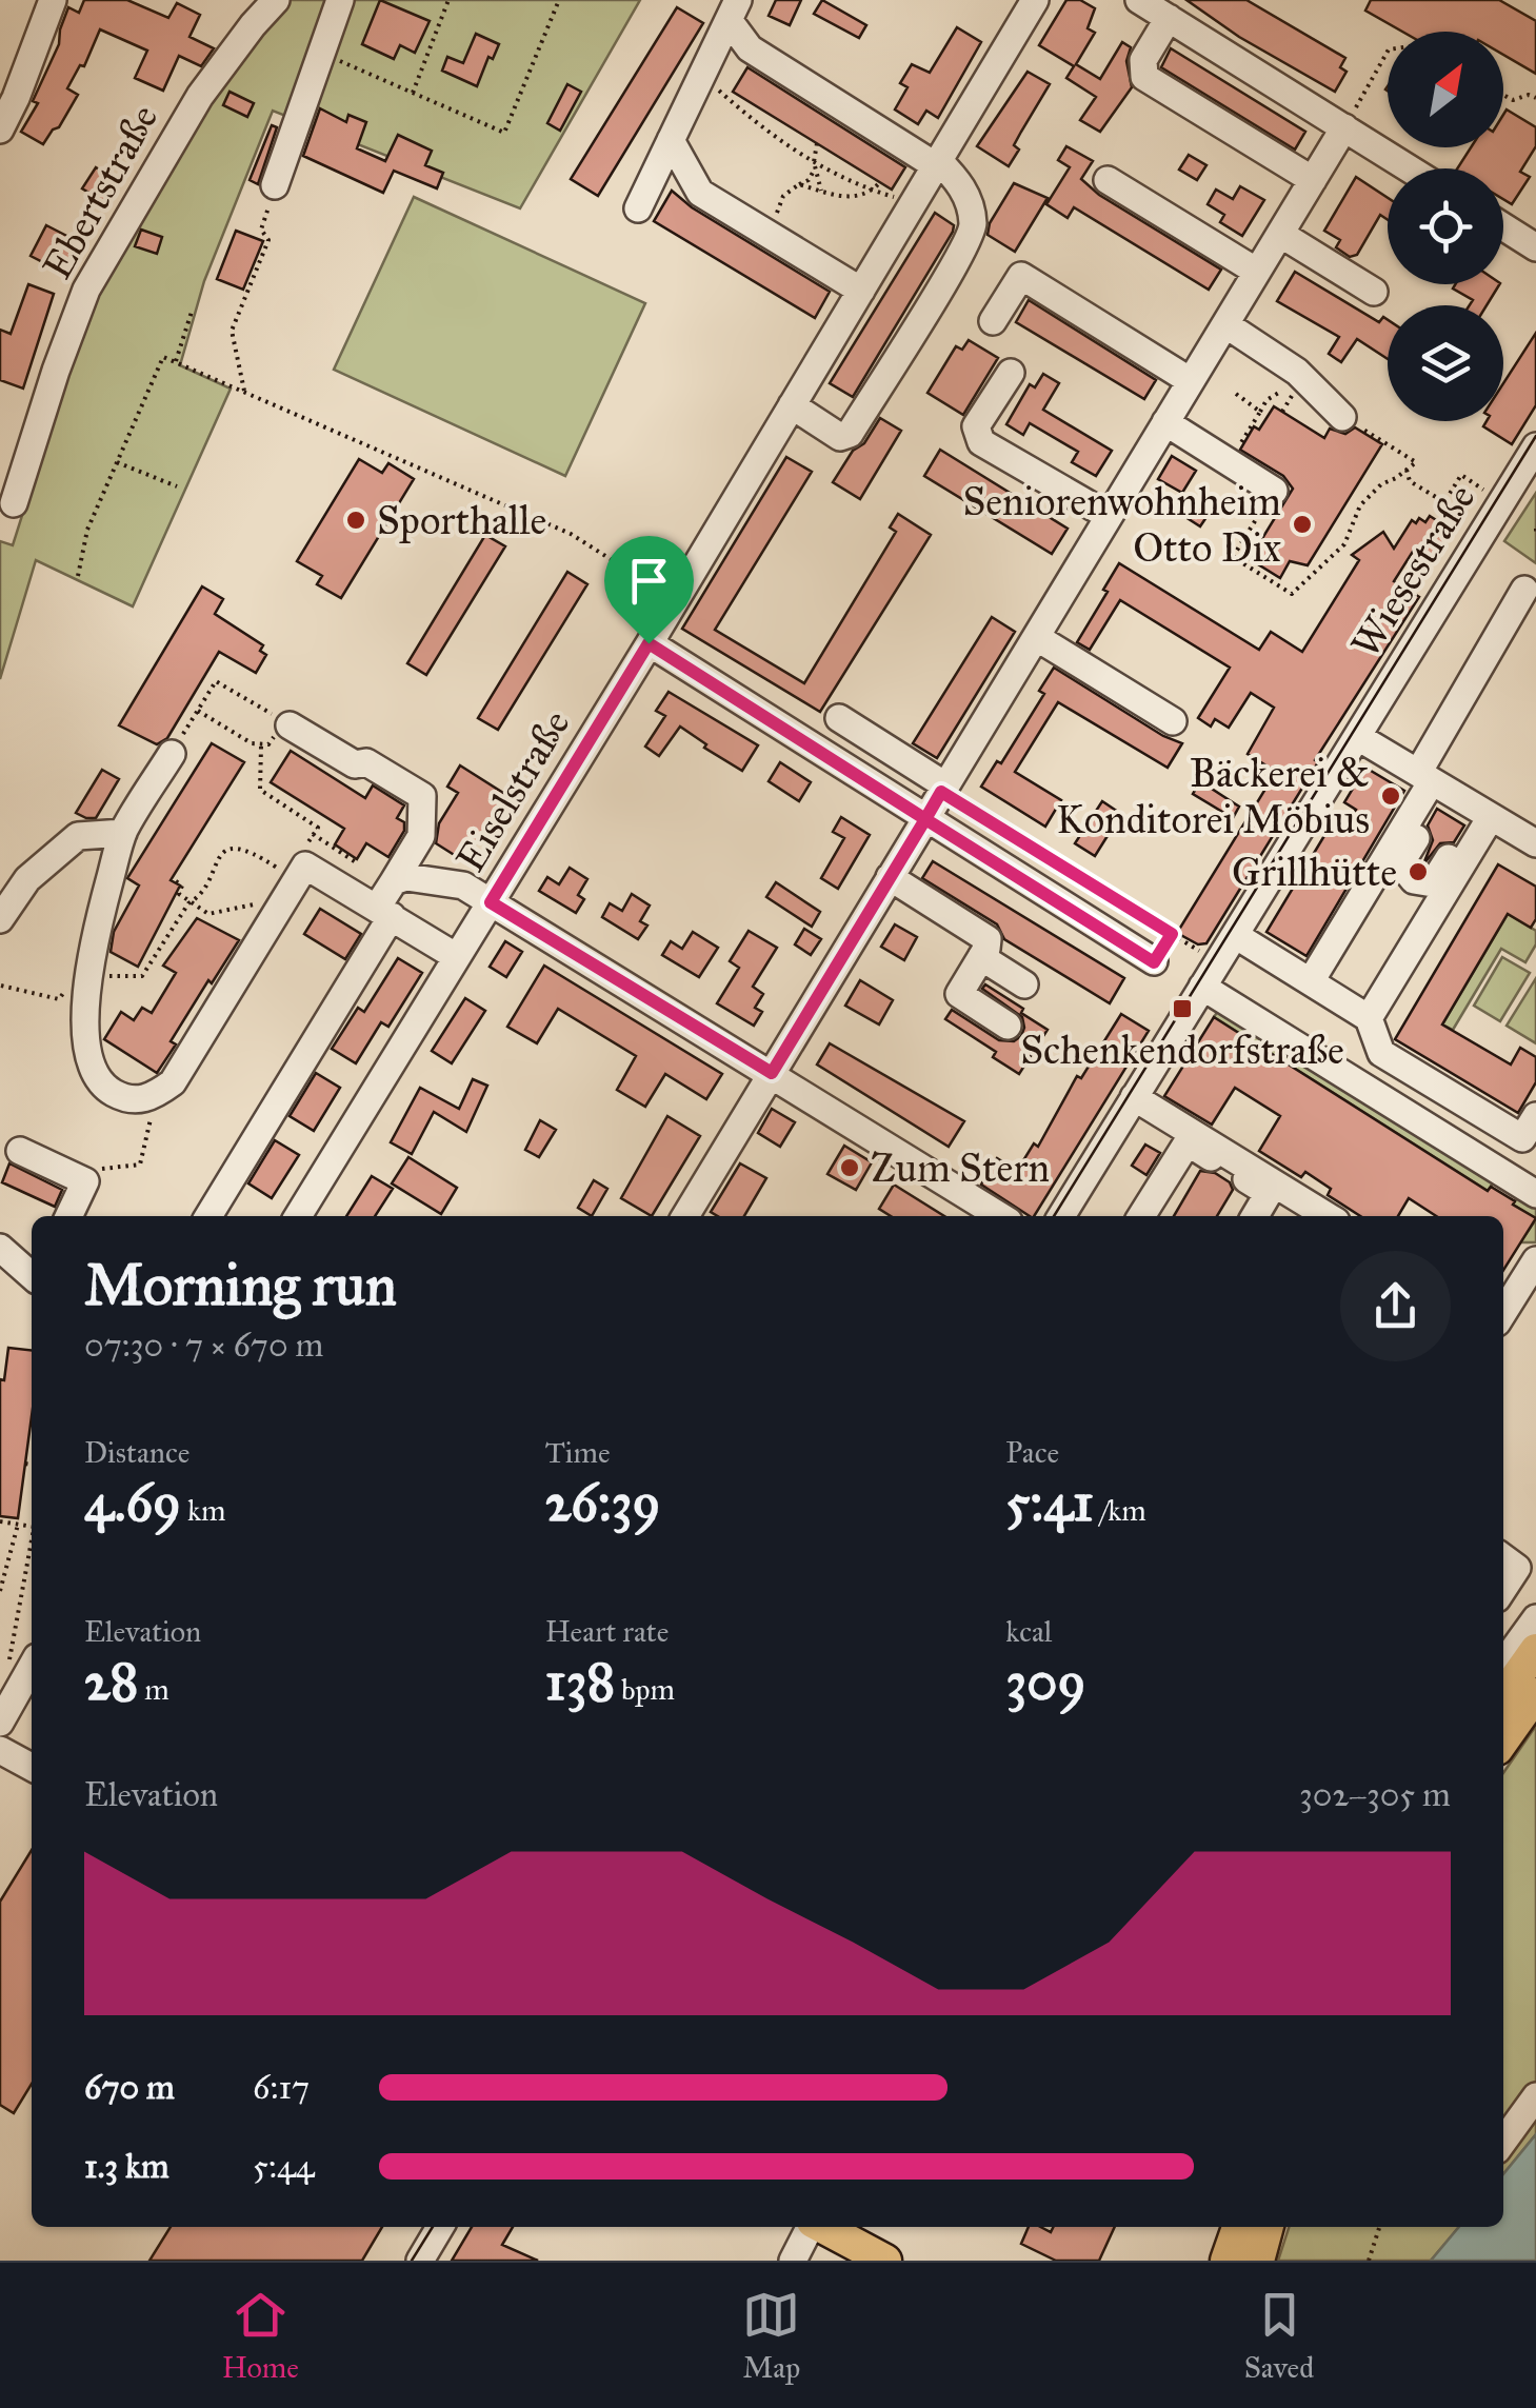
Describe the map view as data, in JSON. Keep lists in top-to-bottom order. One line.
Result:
{"streets":{"street":["Ebertstraße","Wiesestraße","Eiselstraße"]},"places":{"other":["Sporthalle","Seniorenwohnheim Otto Dix","Bäckerei & Konditorei Möbius","Grillhütte","Zum Stern"],"transit":["Schenkendorfstraße"]},"north":"top right","page":{"heading":["Morning run","07:30 · 7 × 670 m"],"stats":[["Distance","4.69 km"],["Time","26:39"],["Pace","5:41 /km"],["Elevation","28 m"],["Heart rate","138 bpm"],["kcal","309"]],"chart":["Elevation","302–305 m"],"list":[{"name":"670 m","note":"6:17"},{"name":"1.3 km","note":"5:44"}],"tabs":["Home","Map","Saved"]}}
